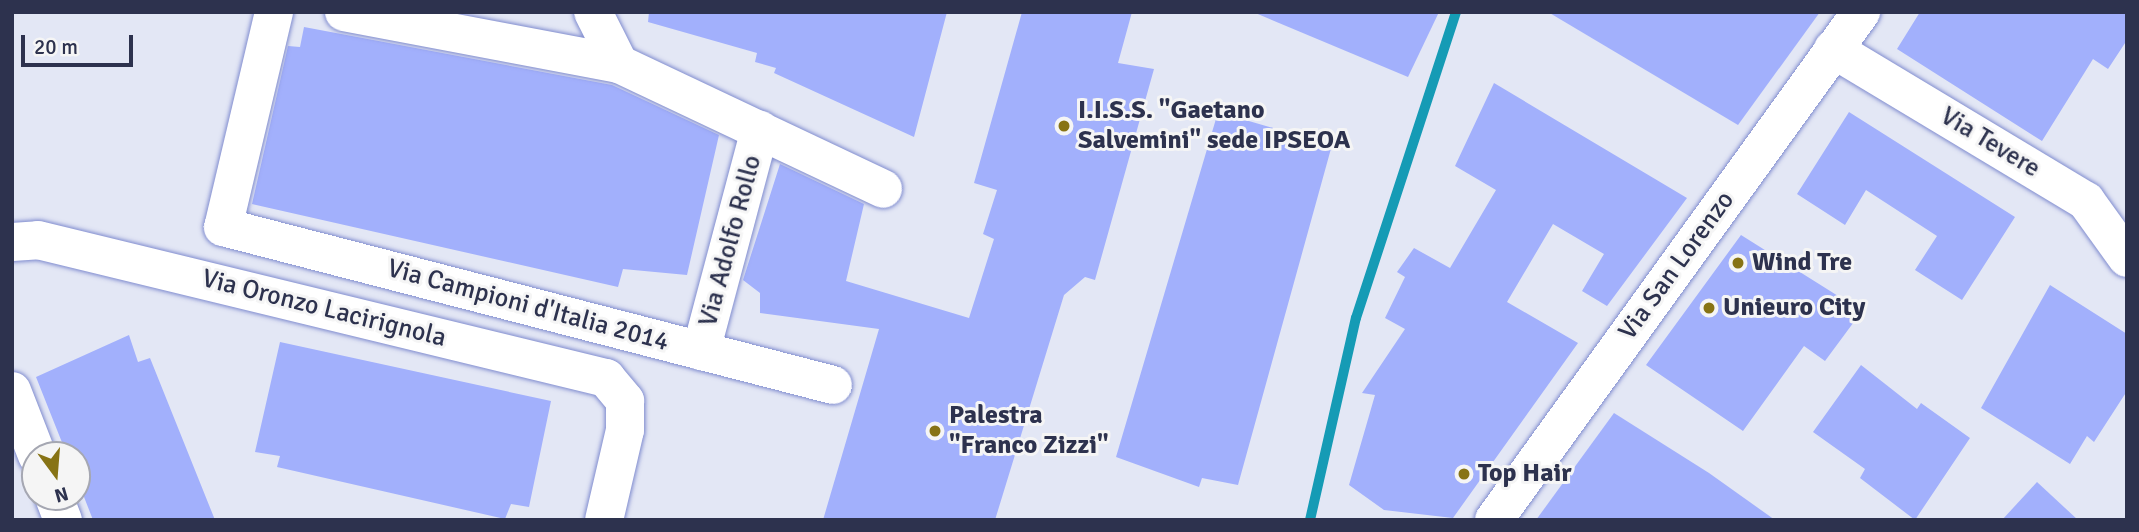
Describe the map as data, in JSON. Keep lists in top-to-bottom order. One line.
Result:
{"streets":{"street":["Via Tevere","Via Adolfo Rollo","Via San Lorenzo","Via Campioni d'Italia 2014","Via Oronzo Lacirignola"]},"crossings":[["Via Tevere","Via San Lorenzo"],["Via Adolfo Rollo","Via Campioni d'Italia 2014"]],"places":["I.I.S.S. \"Gaetano Salvemini\" sede IPSEOA","Wind Tre","Unieuro City","Palestra \"Franco Zizzi\"","Top Hair"],"scale_bar":"20 m","north":"bottom"}
